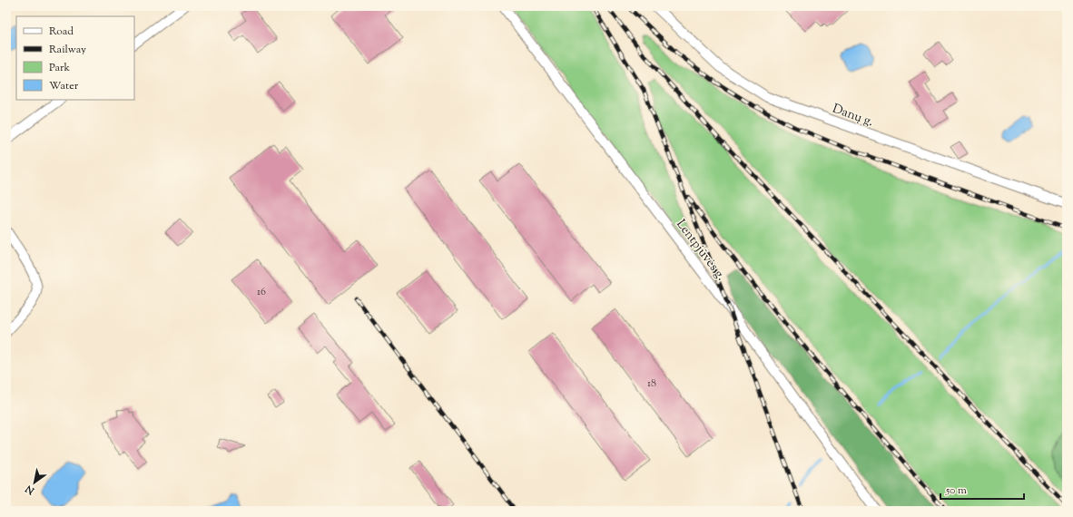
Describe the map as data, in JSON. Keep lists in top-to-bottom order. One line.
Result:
{"streets":{"street":["Danų g.","Lentpjūvės g."]},"house_numbers":["16","18"],"legend":["Road","Railway","Park","Water"],"scale_bar":"50 m","north":"bottom left"}
